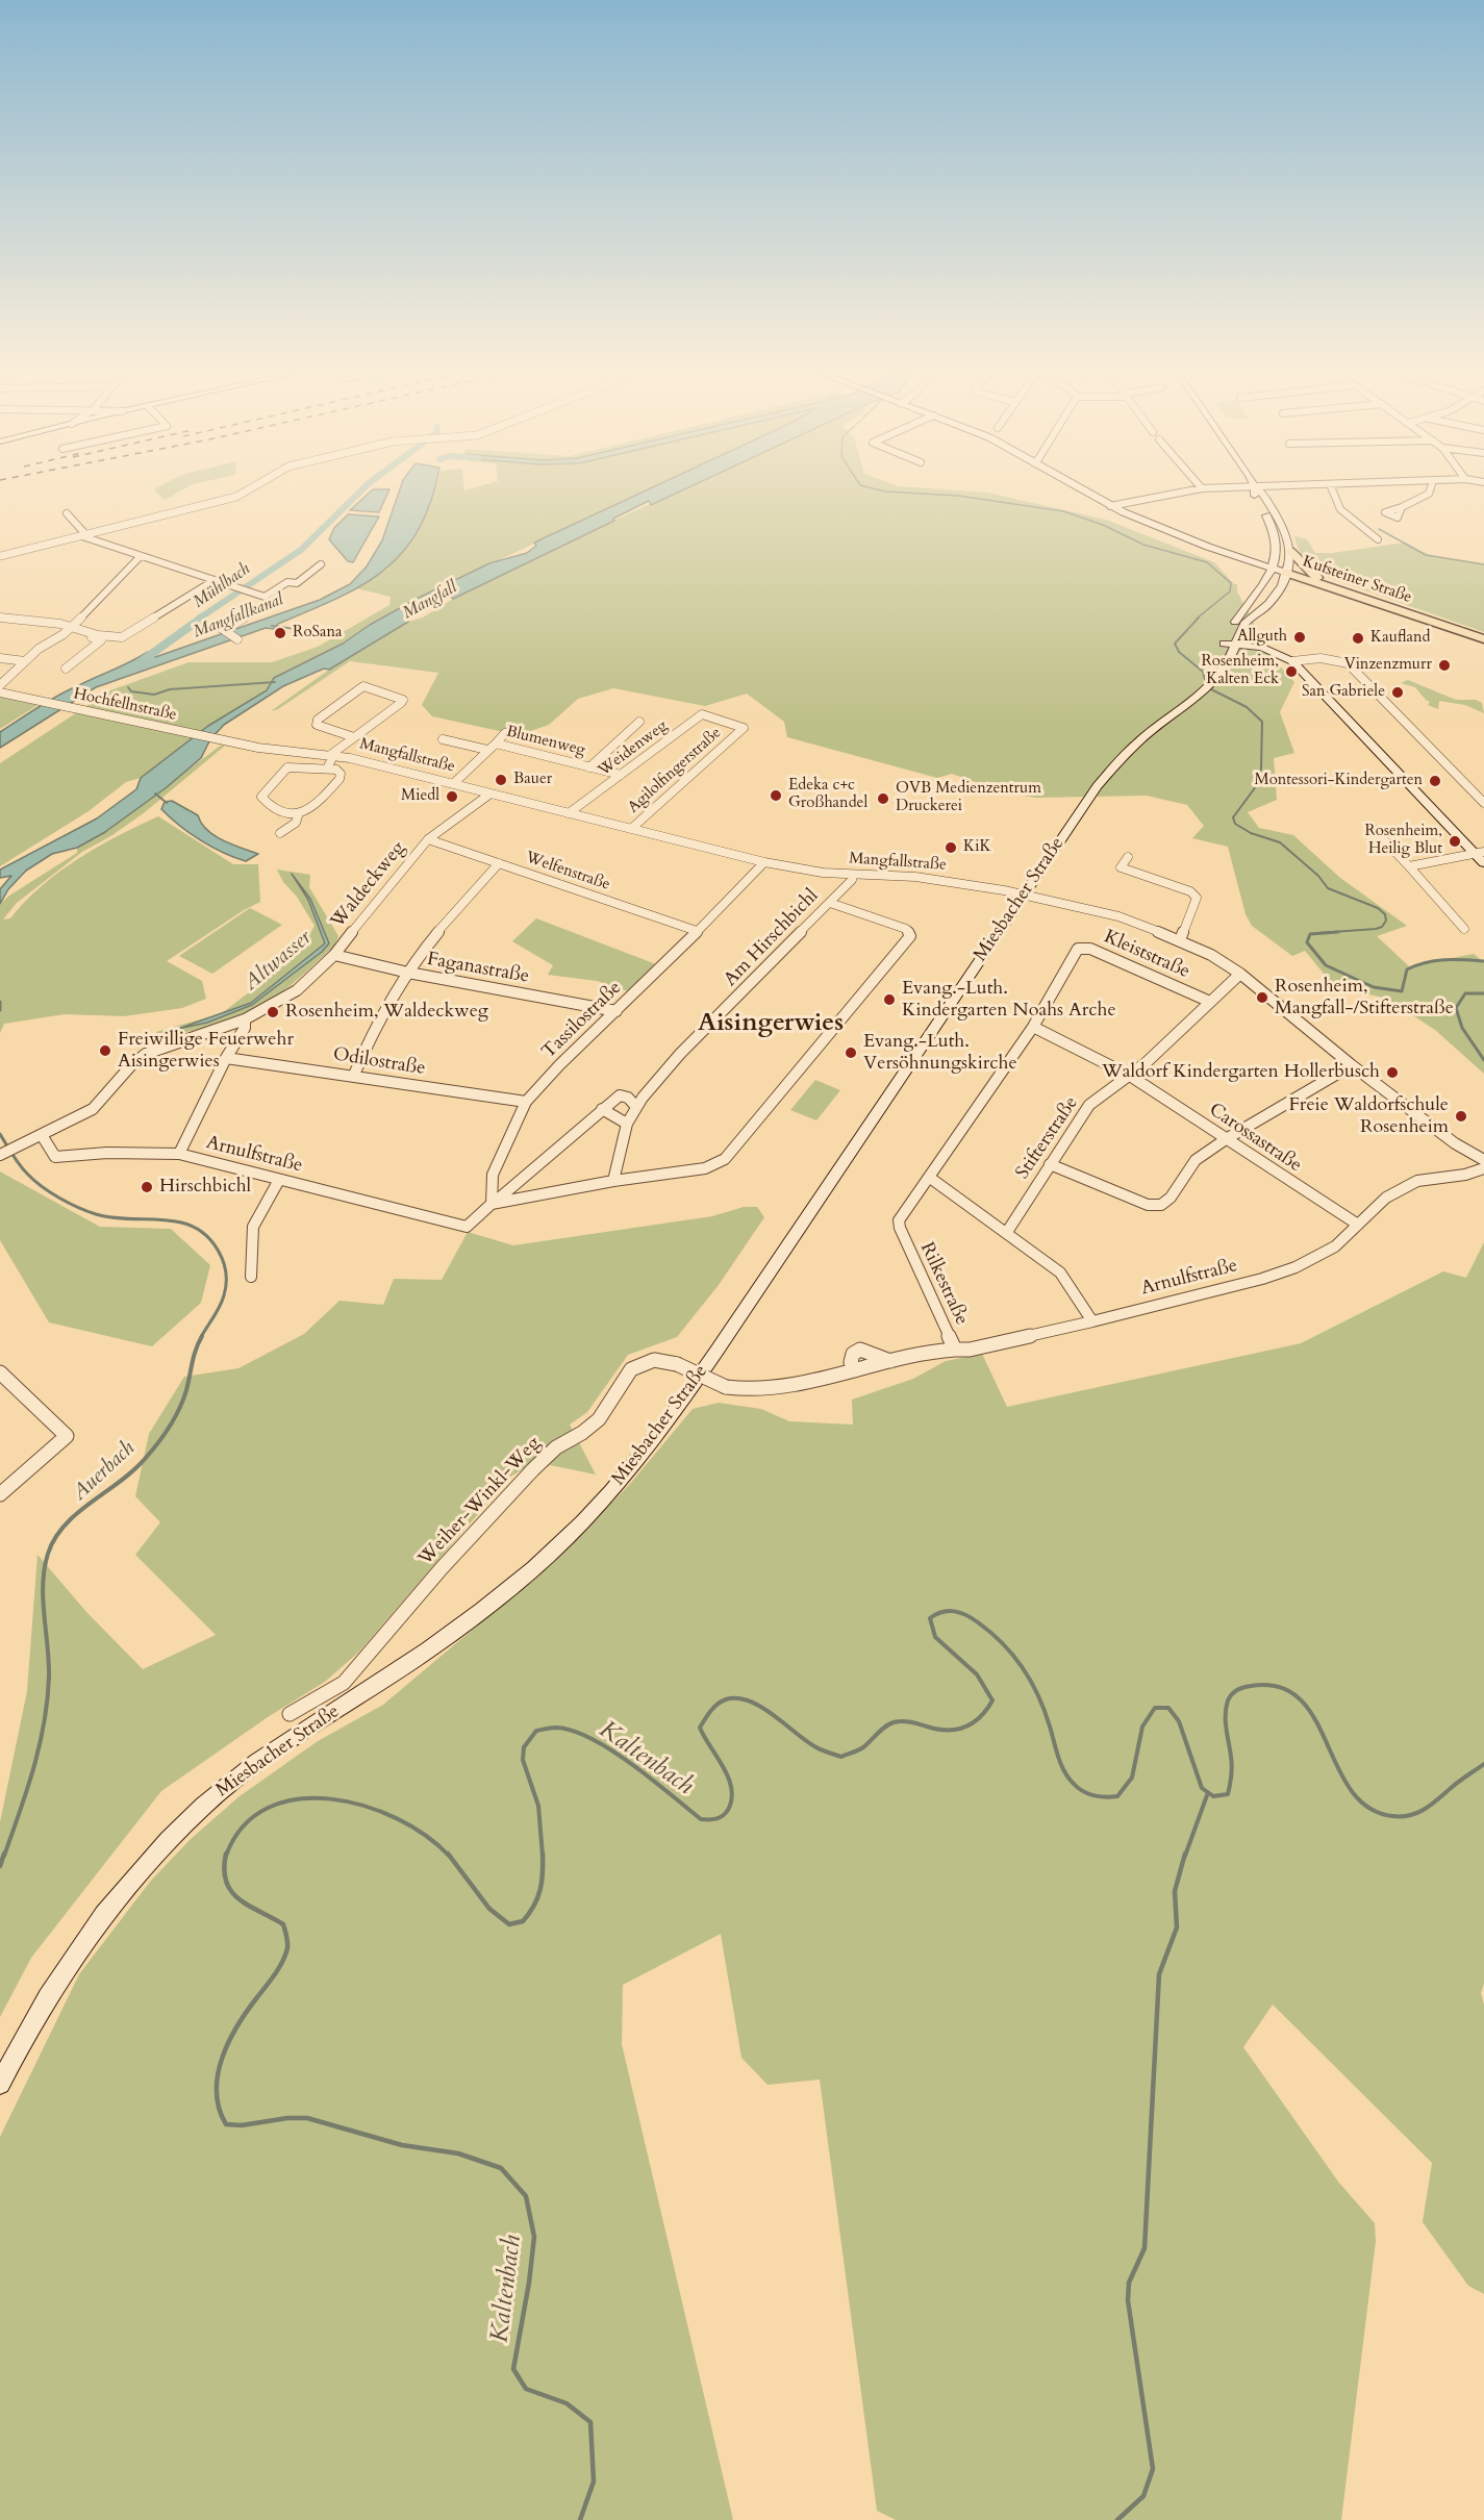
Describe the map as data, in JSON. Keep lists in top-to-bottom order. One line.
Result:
{"streets":{"main road":["Kufsteiner Straße","Miesbacher Straße"],"street":["Hochfellnstraße","Blumenweg","Weidenweg","Mangfallstraße","Agilolfingerstraße","Welfenstraße","Waldeckweg","Am Hirschbichl","Kleiststraße","Faganastraße","Tassilostraße","Odilostraße","Stifterstraße","Carossastraße","Arnulfstraße","Rilkestraße","Weiher-Winkl-Weg"]},"crossings":[["Kufsteiner Straße","Miesbacher Straße"],["Hochfellnstraße","Mangfallstraße"],["Blumenweg","Weidenweg"],["Blumenweg","Mangfallstraße"],["Weidenweg","Mangfallstraße"],["Weidenweg","Agilolfingerstraße"],["Mangfallstraße","Agilolfingerstraße"],["Mangfallstraße","Waldeckweg"],["Mangfallstraße","Miesbacher Straße"],["Mangfallstraße","Am Hirschbichl"],["Mangfallstraße","Tassilostraße"],["Mangfallstraße","Stifterstraße"],["Welfenstraße","Waldeckweg"],["Welfenstraße","Tassilostraße"],["Waldeckweg","Faganastraße"],["Waldeckweg","Arnulfstraße"],["Kleiststraße","Stifterstraße"],["Kleiststraße","Carossastraße"],["Kleiststraße","Rilkestraße"],["Faganastraße","Tassilostraße"],["Tassilostraße","Odilostraße"],["Tassilostraße","Arnulfstraße"],["Stifterstraße","Carossastraße"],["Carossastraße","Arnulfstraße"],["Arnulfstraße","Rilkestraße"],["Rilkestraße","Weiher-Winkl-Weg"]],"districts":["Aisingerwies"],"water":["Mühlbach","Mangfall","Mangfallkanal","Altwasser","Auerbach","Kaltenbach"],"places":["RoSana","Allguth","Kaufland","Vinzenzmurr","Rosenheim, Kalten Eck","San Gabriele","Bauer","Montessori-Kindergarten","Edeka c+c Großhandel","Miedl","OVB Medienzentrum Druckerei","Rosenheim, Heilig Blut","KiK","Rosenheim, Mangfall-/Stifterstraße","Evang.-Luth. Kindergarten Noahs Arche","Rosenheim, Waldeckweg","Freiwillige Feuerwehr Aisingerwies","Evang.-Luth. Versöhnungskirche","Waldorf Kindergarten Hollerbusch","Freie Waldorfschule Rosenheim","Hirschbichl"]}
